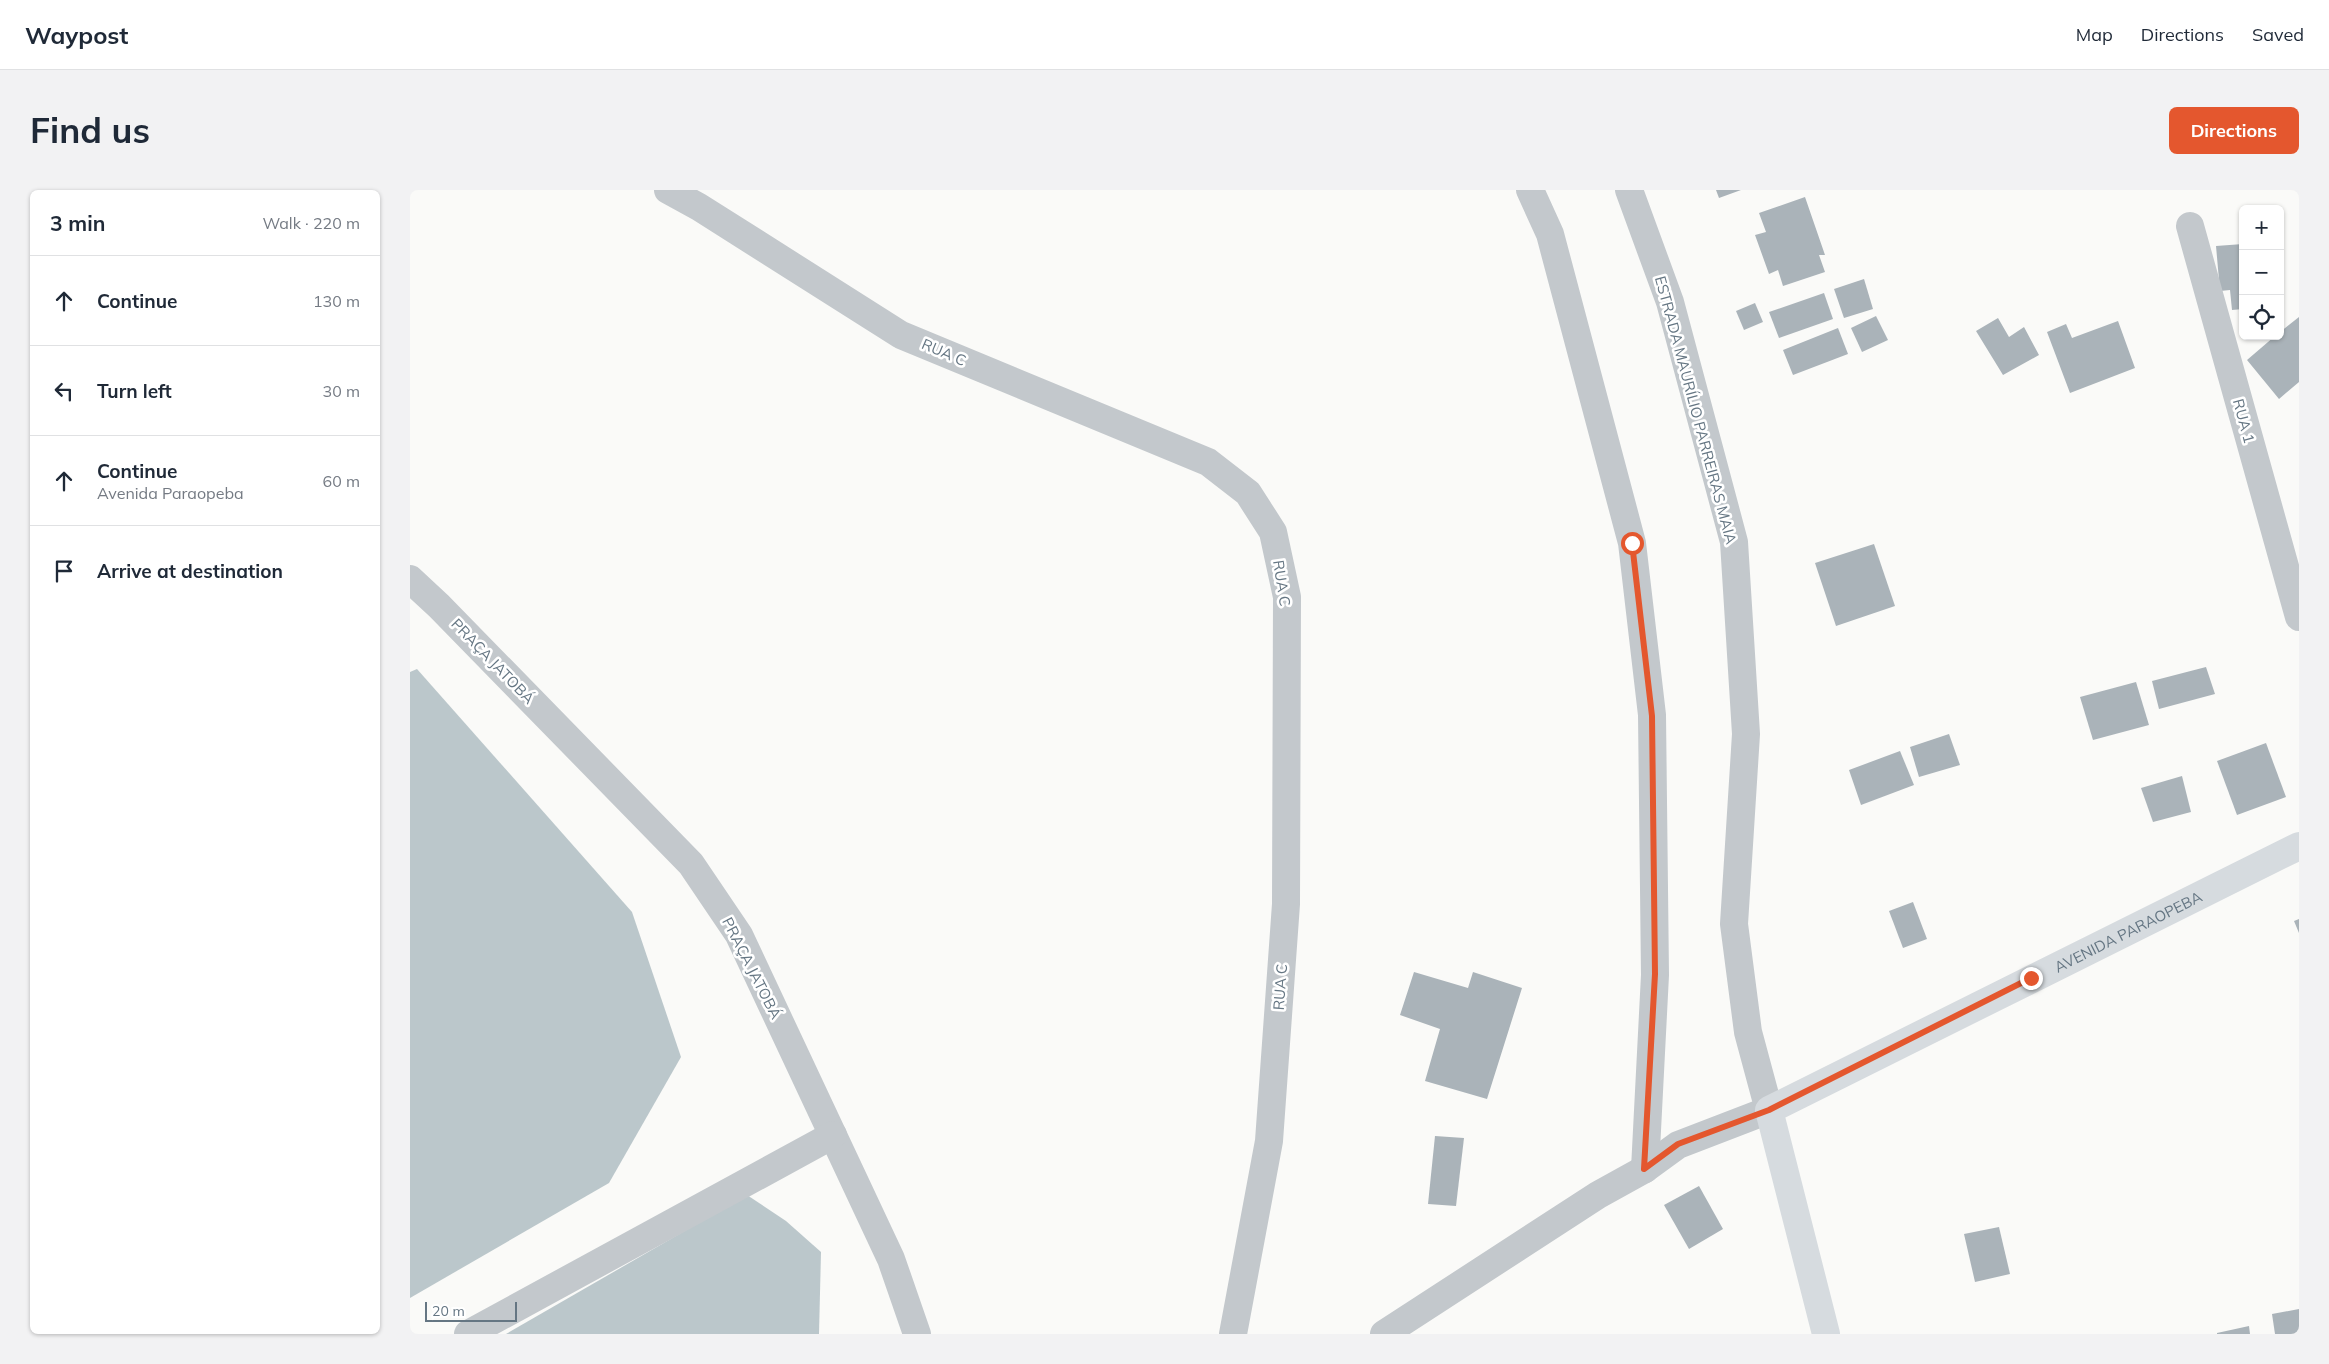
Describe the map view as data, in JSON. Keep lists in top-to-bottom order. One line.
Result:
{"streets":{"main road":["AVENIDA PARAOPEBA"],"street":["RUA C","ESTRADA MAURÍLIO PARREIRAS MAIA","RUA 1","PRAÇA JATOBÁ"]},"crossings":[["ESTRADA MAURÍLIO PARREIRAS MAIA","AVENIDA PARAOPEBA"]],"scale_bar":"20 m","page":{"header":"Waypost","nav":["Map","Directions","Saved"],"buttons":"Directions","title":"Find us","heading":["3 min","Walk · 220 m"],"map_buttons":["+","−"],"list":[["Continue","130 m"],["Turn left","30 m"],["Continue","Avenida Paraopeba","60 m"],"Arrive at destination"],"scale":"20 m"}}
